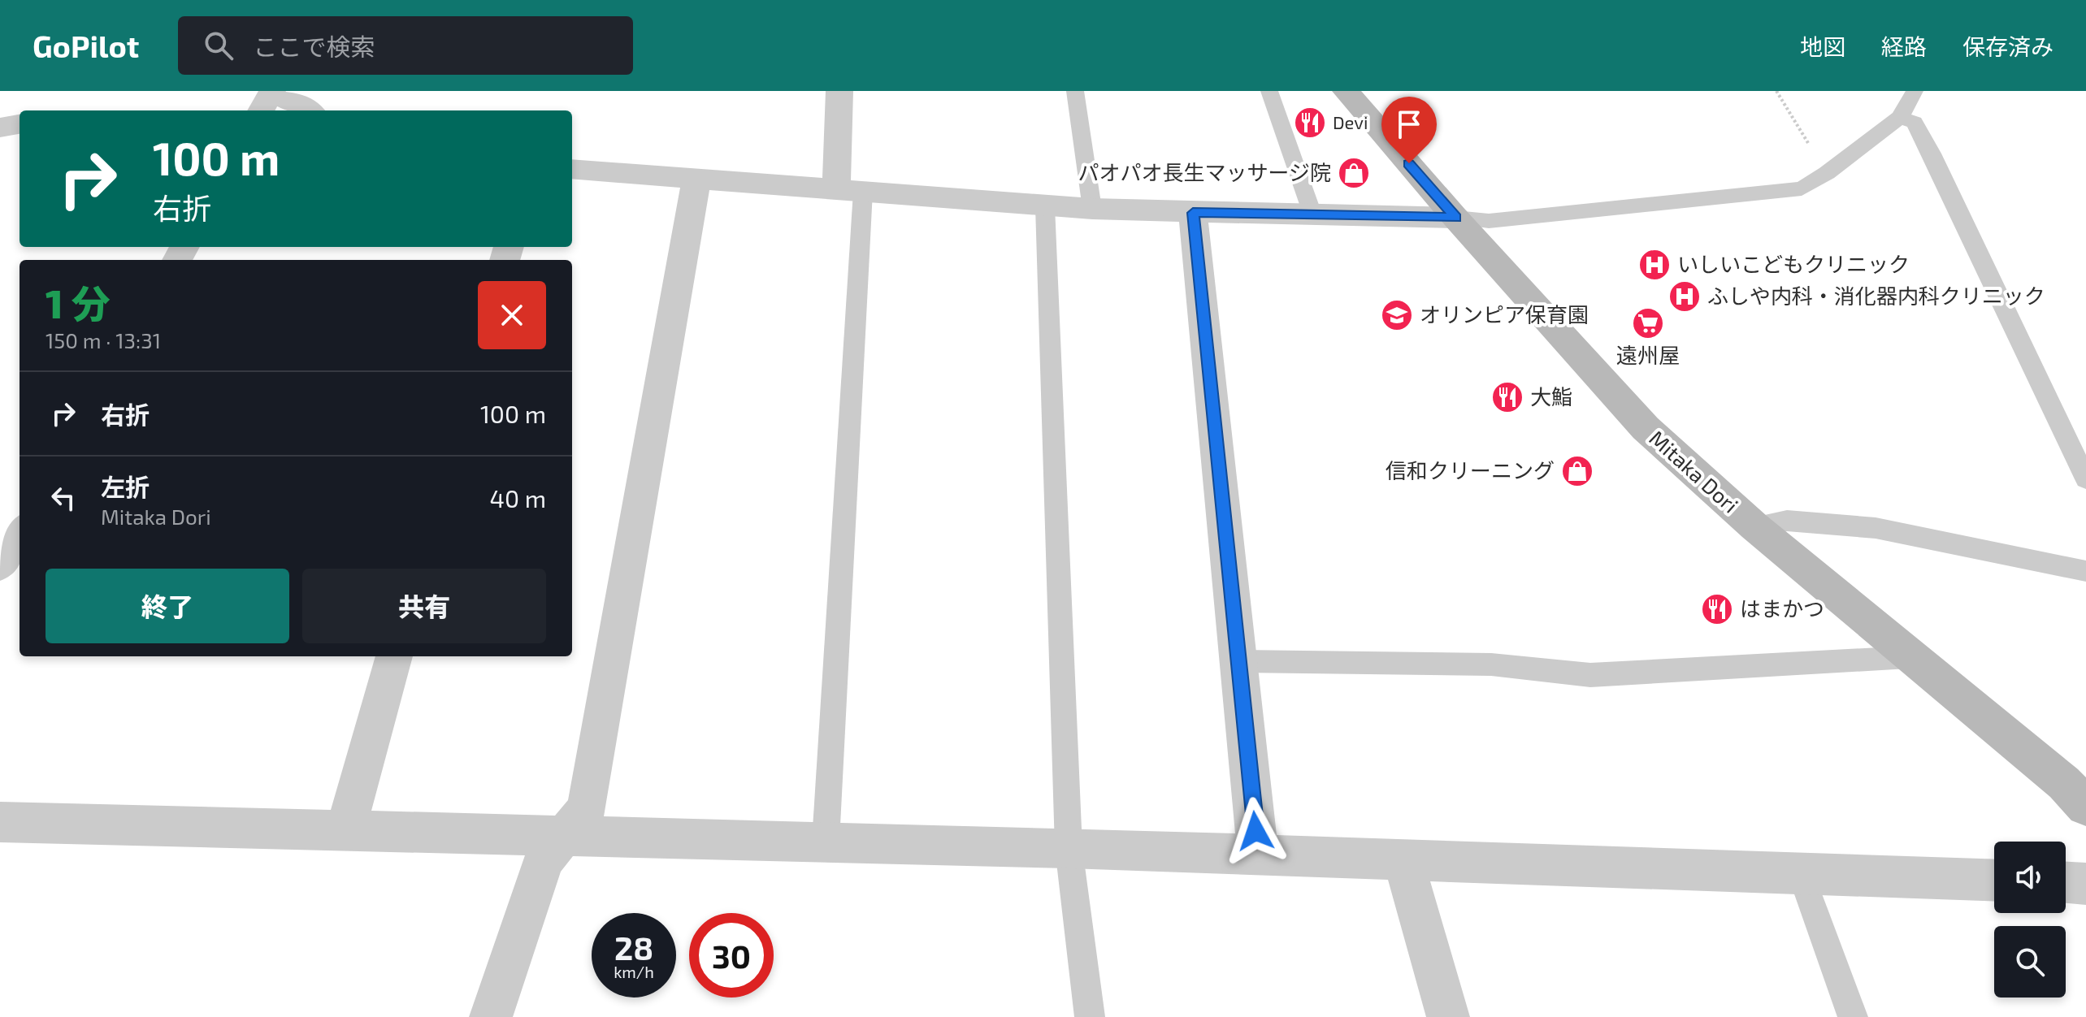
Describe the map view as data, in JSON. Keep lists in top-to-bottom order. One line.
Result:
{"streets":{"main road":["Mitaka Dori"]},"places":{"restaurant":["Devi","大鮨","はまかつ"],"shop":["パオパオ長生マッサージ院","信和クリーニング"],"hospital":["いしいこどもクリニック","ふしや内科・消化器内科クリニック"],"school or university":["オリンピア保育園"],"supermarket":["遠州屋"]},"page":{"header":"GoPilot","search":"ここで検索","nav":["地図","経路","保存済み"],"turn":["100 m","右折"],"heading":["1 分","150 m · 13:31"],"list":[{"name":"右折","value":"100 m"},{"name":"左折","note":"Mitaka Dori","value":"40 m"}],"buttons":["終了","共有"],"speed":"28 km/h","limit":"30"}}
